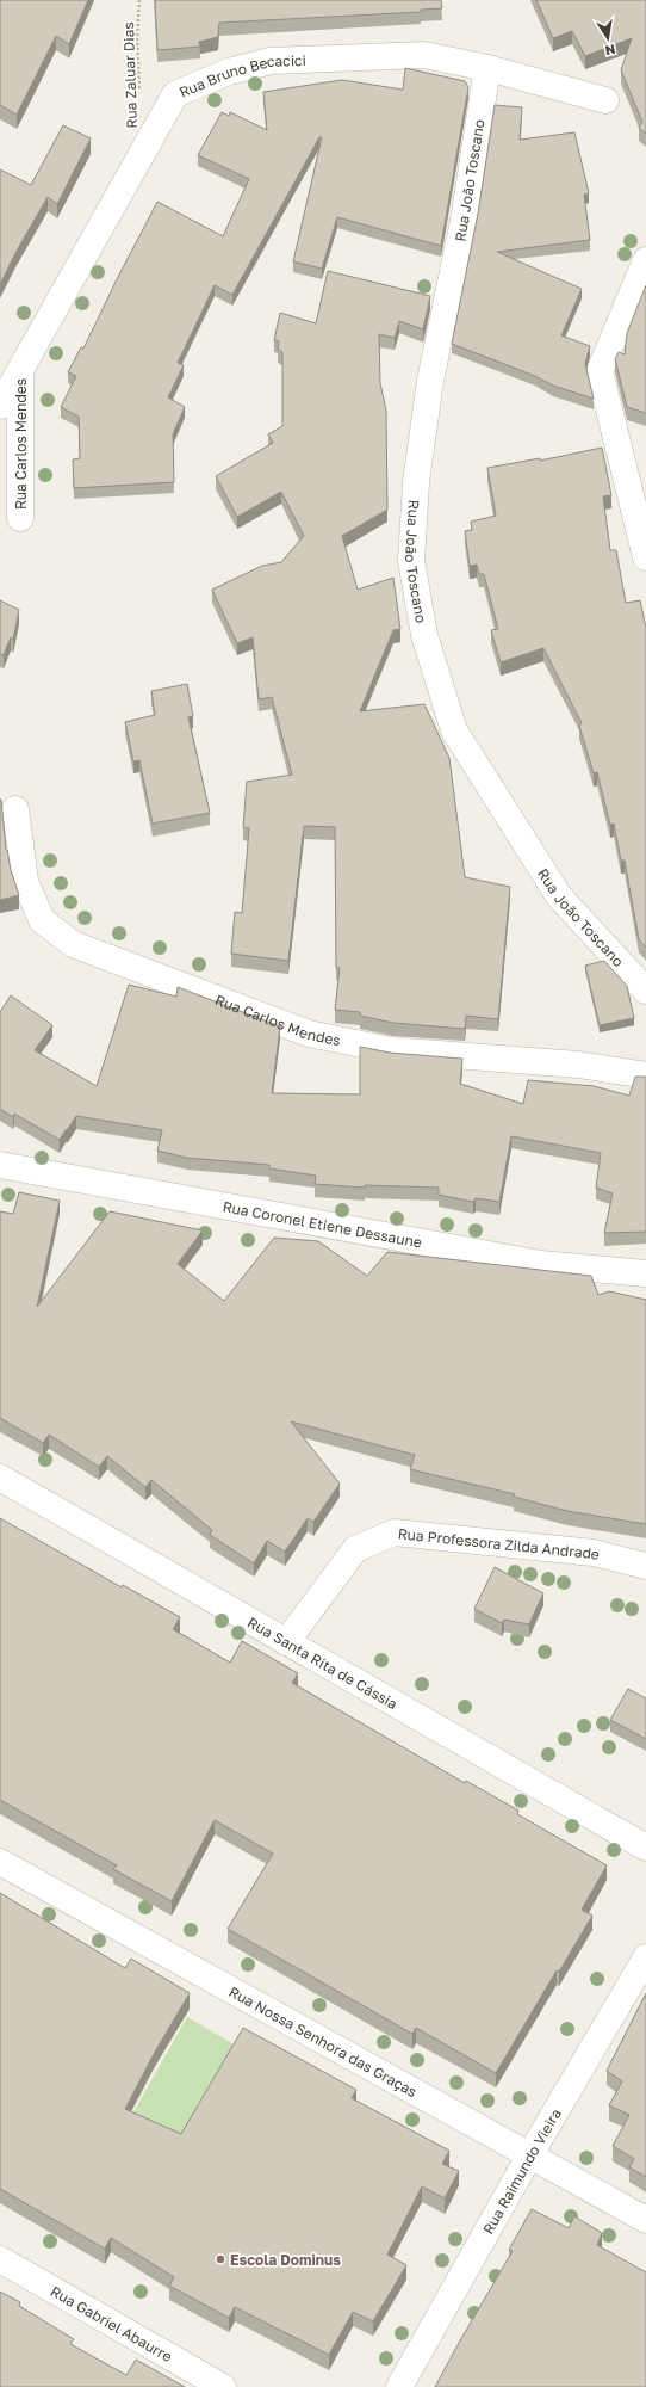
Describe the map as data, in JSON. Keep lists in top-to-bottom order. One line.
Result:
{"streets":{"street":["Rua Bruno Becacici","Rua João Toscano","Rua Carlos Mendes","Rua Coronel Etiene Dessaune","Rua Professora Zilda Andrade","Rua Santa Rita de Cássia","Rua Nossa Senhora das Graças","Rua Raimundo Vieira","Rua Gabriel Abaurre"],"path":["Rua Zaluar Dias"]},"crossings":[["Rua Bruno Becacici","Rua João Toscano"],["Rua Bruno Becacici","Rua Carlos Mendes"],["Rua Professora Zilda Andrade","Rua Santa Rita de Cássia"],["Rua Nossa Senhora das Graças","Rua Raimundo Vieira"]],"places":["Escola Dominus"],"north":"bottom"}
